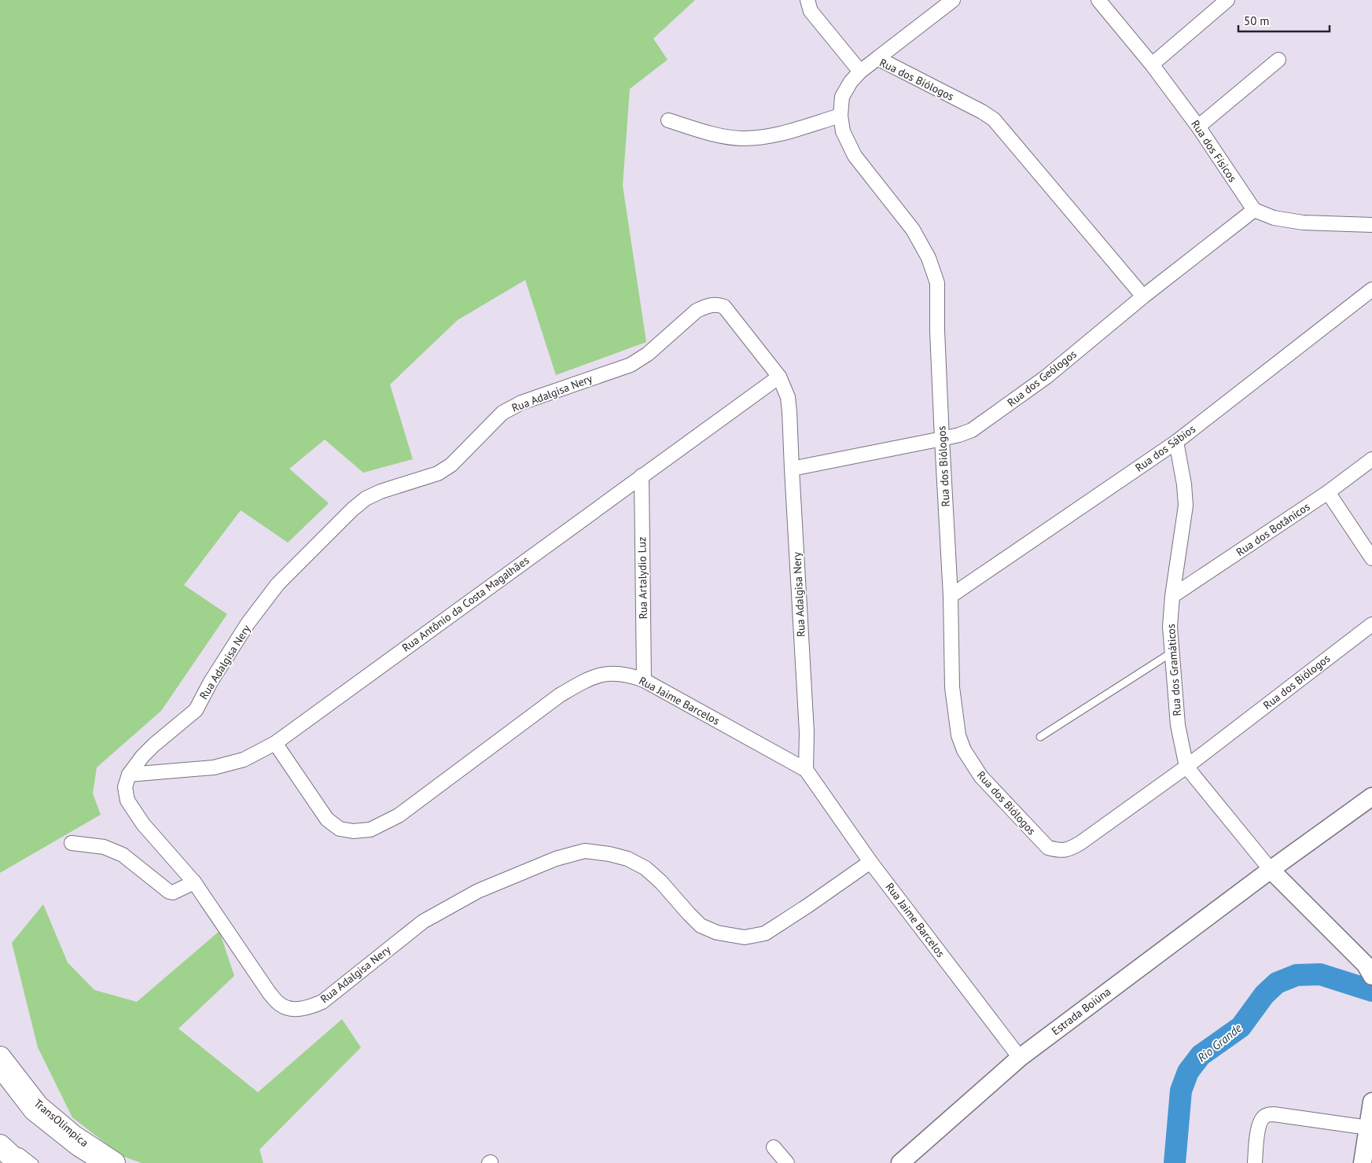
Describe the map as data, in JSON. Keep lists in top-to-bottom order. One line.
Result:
{"streets":{"highway":["TransOlímpica"],"street":["Rua dos Biólogos","Rua dos Físicos","Rua dos Geólogos","Rua Adalgisa Nery","Rua dos Sábios","Rua dos Botânicos","Rua Artalydio Luz","Rua Antônio da Costa Magalhães","Rua dos Gramáticos","Rua Jaime Barcelos","Estrada Boiúna"]},"crossings":[["Rua dos Biólogos","Rua dos Geólogos"],["Rua dos Biólogos","Rua dos Sábios"],["Rua dos Biólogos","Rua dos Gramáticos"],["Rua dos Físicos","Rua dos Geólogos"],["Rua dos Geólogos","Rua Adalgisa Nery"],["Rua Adalgisa Nery","Rua Antônio da Costa Magalhães"],["Rua Adalgisa Nery","Rua Jaime Barcelos"],["Rua dos Sábios","Rua dos Gramáticos"],["Rua dos Botânicos","Rua dos Gramáticos"],["Rua Artalydio Luz","Rua Antônio da Costa Magalhães"],["Rua Artalydio Luz","Rua Jaime Barcelos"],["Rua Antônio da Costa Magalhães","Rua Jaime Barcelos"],["Rua dos Gramáticos","Estrada Boiúna"],["Rua Jaime Barcelos","Estrada Boiúna"]],"water":["Rio Grande"],"scale_bar":"50 m"}
